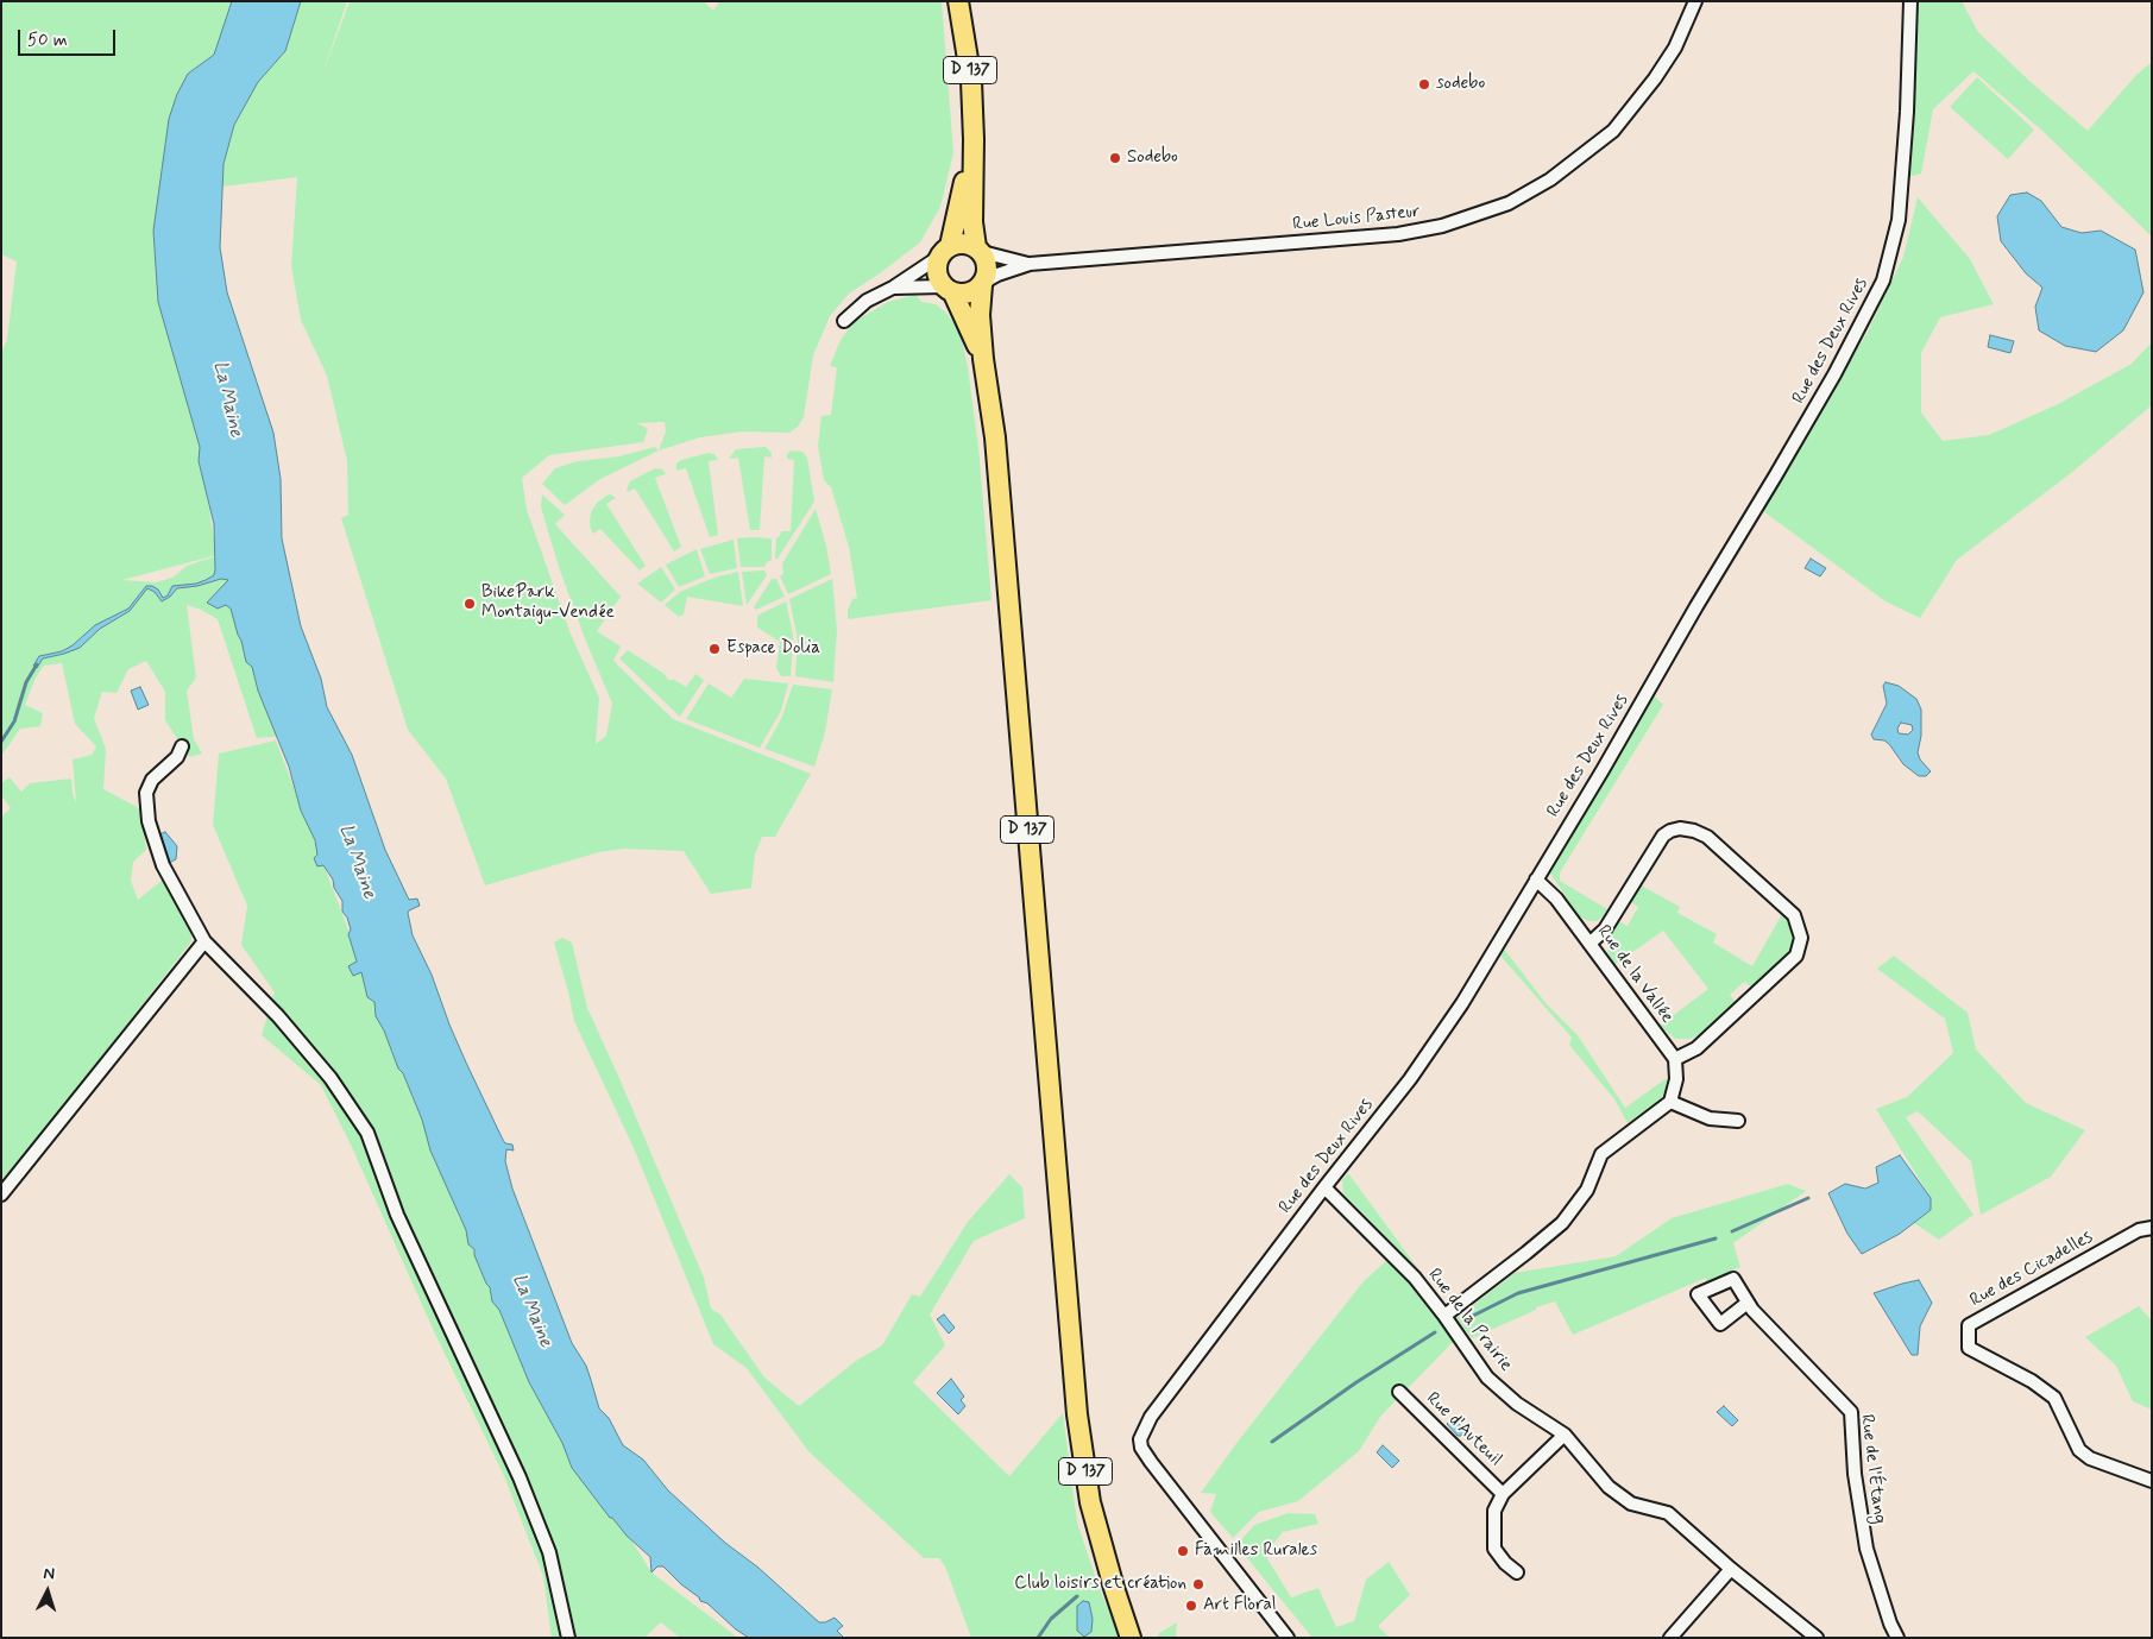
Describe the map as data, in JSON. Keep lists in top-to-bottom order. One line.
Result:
{"streets":{"main road":["D 137"],"street":["Rue Louis Pasteur","Rue des Deux Rives","Rue de la Vallée","Rue des Cicadelles","Rue de la Prairie","Rue d'Auteuil","Rue de l'Étang"]},"crossings":[["D 137","Rue Louis Pasteur"],["Rue des Deux Rives","Rue de la Vallée"],["Rue des Deux Rives","Rue de la Prairie"],["Rue de la Prairie","Rue d'Auteuil"]],"water":["La Maine"],"places":["sodebo","Sodebo","BikePark Montaigu-Vendée","Espace Dolia","Familles Rurales","Club loisirs et création","Art Floral"],"scale_bar":"50 m","north":"top"}
